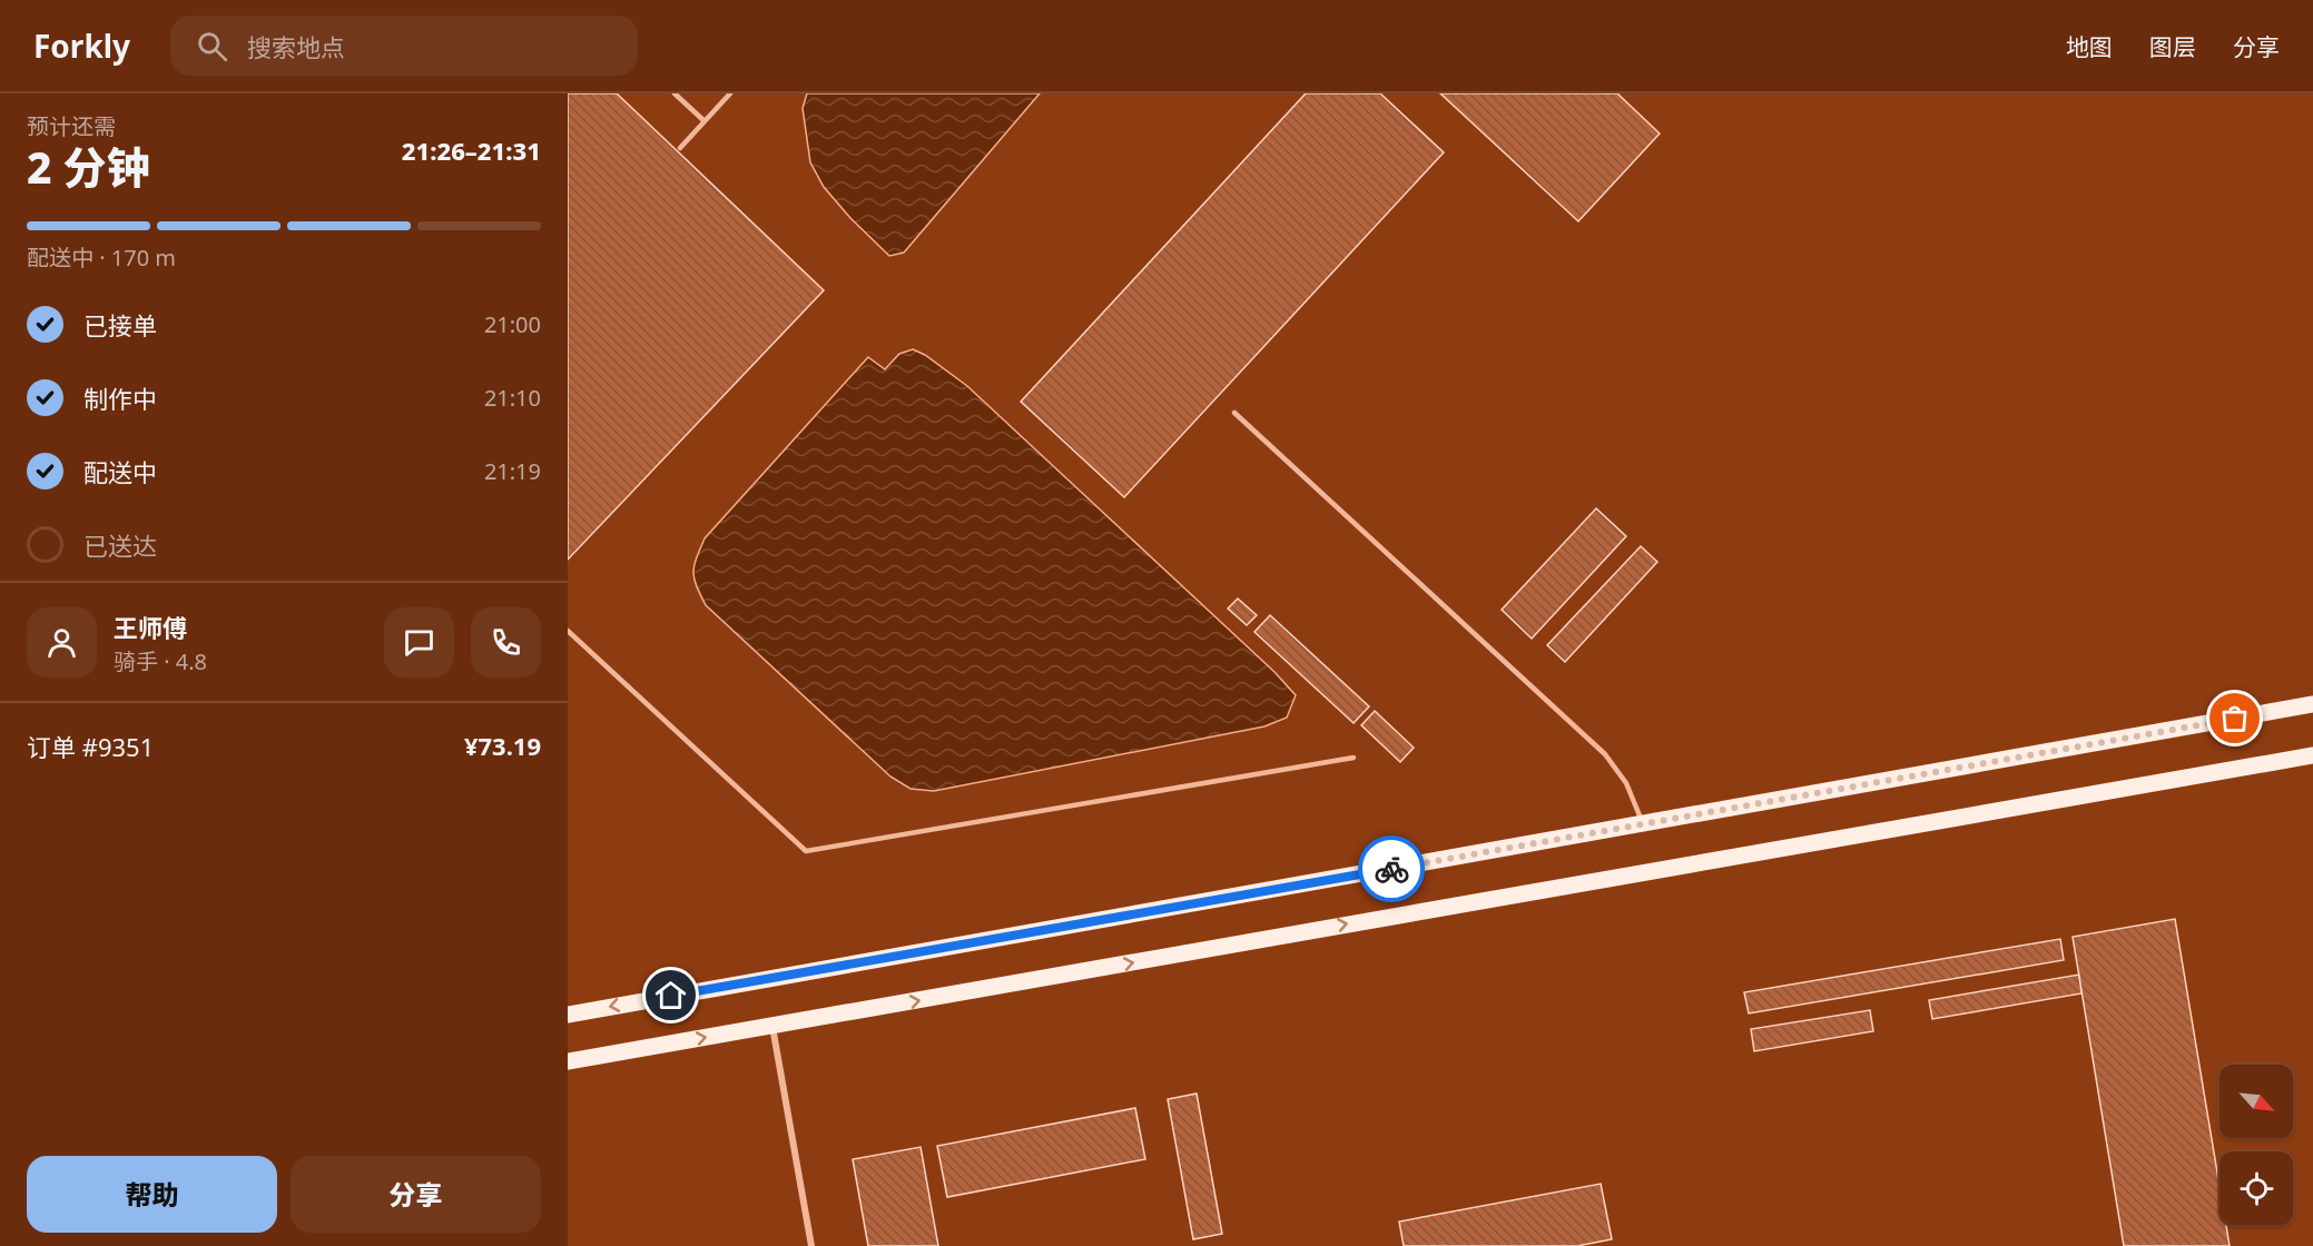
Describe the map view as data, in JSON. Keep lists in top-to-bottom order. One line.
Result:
{"north":"bottom right","page":{"header":"Forkly","search":"搜索地点","nav":["地图","图层","分享"],"heading":["2 分钟","预计还需","21:26–21:31"],"panel":["王师傅","骑手 · 4.8","订单 #9351","¥73.19"],"bar":"配送中 · 170 m","list":[["已接单","21:00"],["制作中","21:10"],["配送中","21:19"],"已送达"],"buttons":["帮助","分享"]}}
